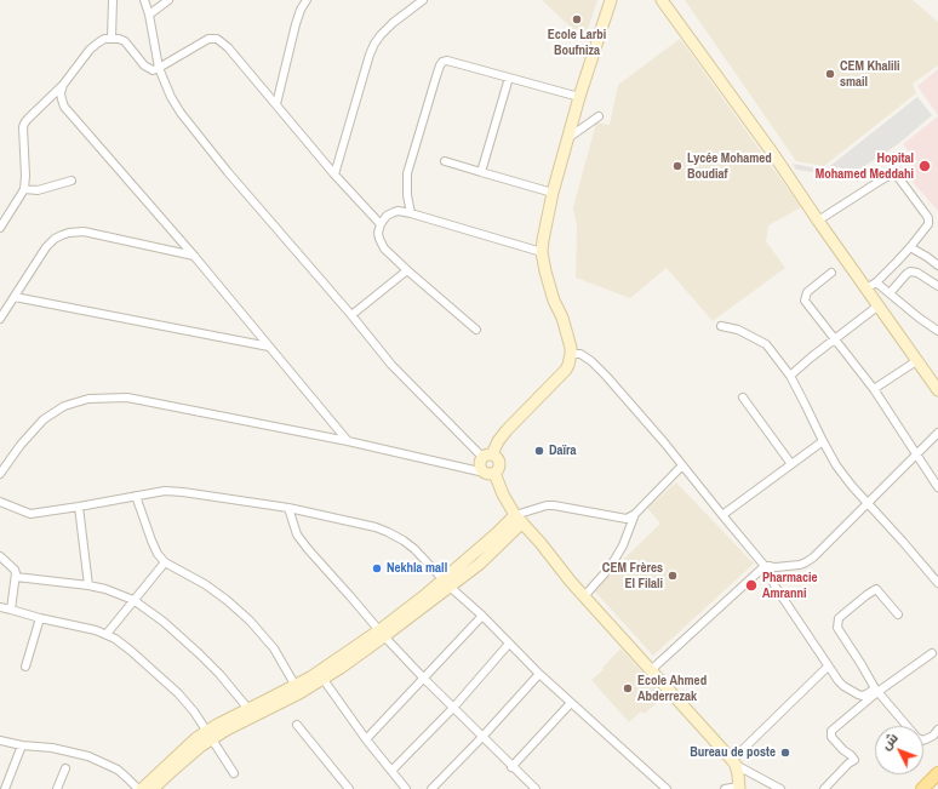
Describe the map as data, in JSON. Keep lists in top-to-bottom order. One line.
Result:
{"places":["Ecole Larbi Boufniza","CEM Khalili smail","Lycée Mohamed Boudiaf","Hopital Mohamed Meddahi","Daïra","Nekhla mall","CEM Frères El Filali","Pharmacie Amranni","Ecole Ahmed Abderrezak","Bureau de poste"],"north":"top left"}
